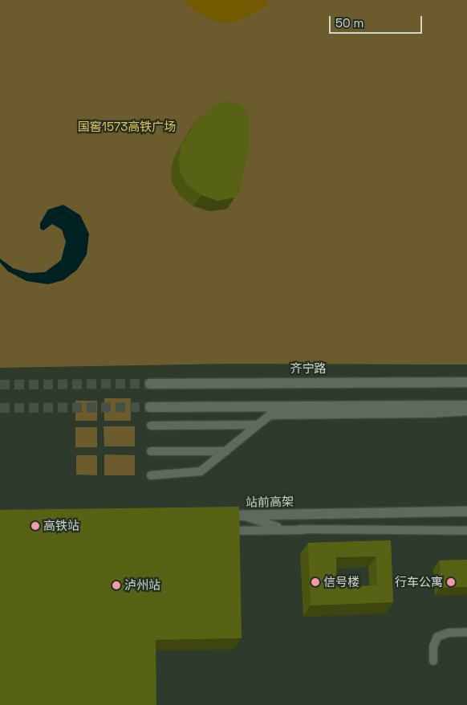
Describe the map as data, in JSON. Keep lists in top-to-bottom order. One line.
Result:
{"streets":{"street":["齐宁路","站前高架"]},"parks":["国窖1573高铁广场"],"places":["高铁站","信号楼","行车公寓","泸州站"],"scale_bar":"50 m"}
